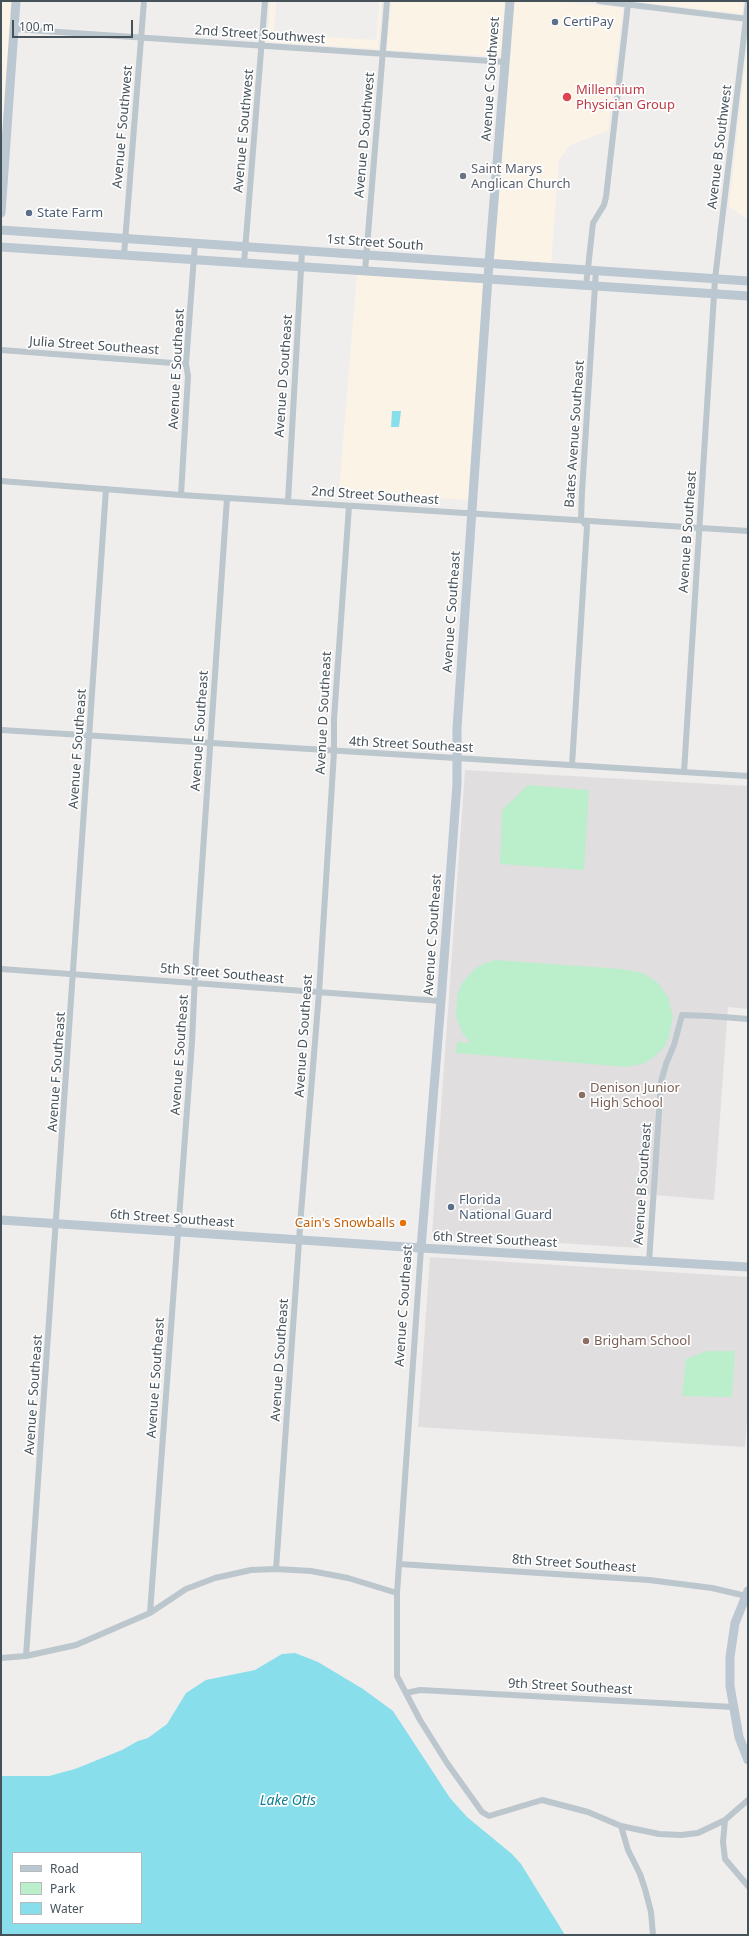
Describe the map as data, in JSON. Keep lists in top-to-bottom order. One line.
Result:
{"streets":{"street":["2nd Street Southwest","Avenue C Southwest","Avenue F Southwest","Avenue E Southwest","Avenue D Southwest","Avenue B Southwest","1st Street South","Julia Street Southeast","Avenue E Southeast","Avenue D Southeast","Bates Avenue Southeast","2nd Street Southeast","Avenue B Southeast","Avenue C Southeast","4th Street Southeast","Avenue F Southeast","5th Street Southeast","6th Street Southeast","8th Street Southeast","9th Street Southeast"]},"crossings":[["2nd Street Southwest","Avenue C Southwest"],["2nd Street Southwest","Avenue F Southwest"],["2nd Street Southwest","Avenue E Southwest"],["2nd Street Southwest","Avenue D Southwest"],["Avenue C Southwest","1st Street South"],["Avenue C Southwest","Avenue C Southeast"],["Avenue F Southwest","1st Street South"],["Avenue E Southwest","1st Street South"],["Avenue D Southwest","1st Street South"],["Avenue B Southwest","1st Street South"],["Avenue B Southwest","Avenue B Southeast"],["1st Street South","Avenue E Southeast"],["1st Street South","Avenue D Southeast"],["1st Street South","Bates Avenue Southeast"],["Julia Street Southeast","Avenue E Southeast"],["Avenue E Southeast","2nd Street Southeast"],["Avenue E Southeast","4th Street Southeast"],["Avenue E Southeast","5th Street Southeast"],["Avenue E Southeast","6th Street Southeast"],["Avenue D Southeast","2nd Street Southeast"],["Avenue D Southeast","4th Street Southeast"],["Avenue D Southeast","5th Street Southeast"],["Avenue D Southeast","6th Street Southeast"],["Bates Avenue Southeast","2nd Street Southeast"],["Bates Avenue Southeast","4th Street Southeast"],["2nd Street Southeast","Avenue B Southeast"],["2nd Street Southeast","Avenue C Southeast"],["2nd Street Southeast","Avenue F Southeast"],["Avenue B Southeast","4th Street Southeast"],["Avenue B Southeast","6th Street Southeast"],["Avenue C Southeast","4th Street Southeast"],["Avenue C Southeast","5th Street Southeast"],["Avenue C Southeast","6th Street Southeast"],["Avenue C Southeast","8th Street Southeast"],["Avenue C Southeast","9th Street Southeast"],["4th Street Southeast","Avenue F Southeast"],["Avenue F Southeast","5th Street Southeast"],["Avenue F Southeast","6th Street Southeast"]],"water":["Lake Otis"],"places":["CertiPay","Millennium Physician Group","Saint Marys Anglican Church","State Farm","Denison Junior High School","Florida National Guard","Cain's Snowballs","Brigham School"],"legend":["Road","Park","Water"],"scale_bar":"100 m"}
